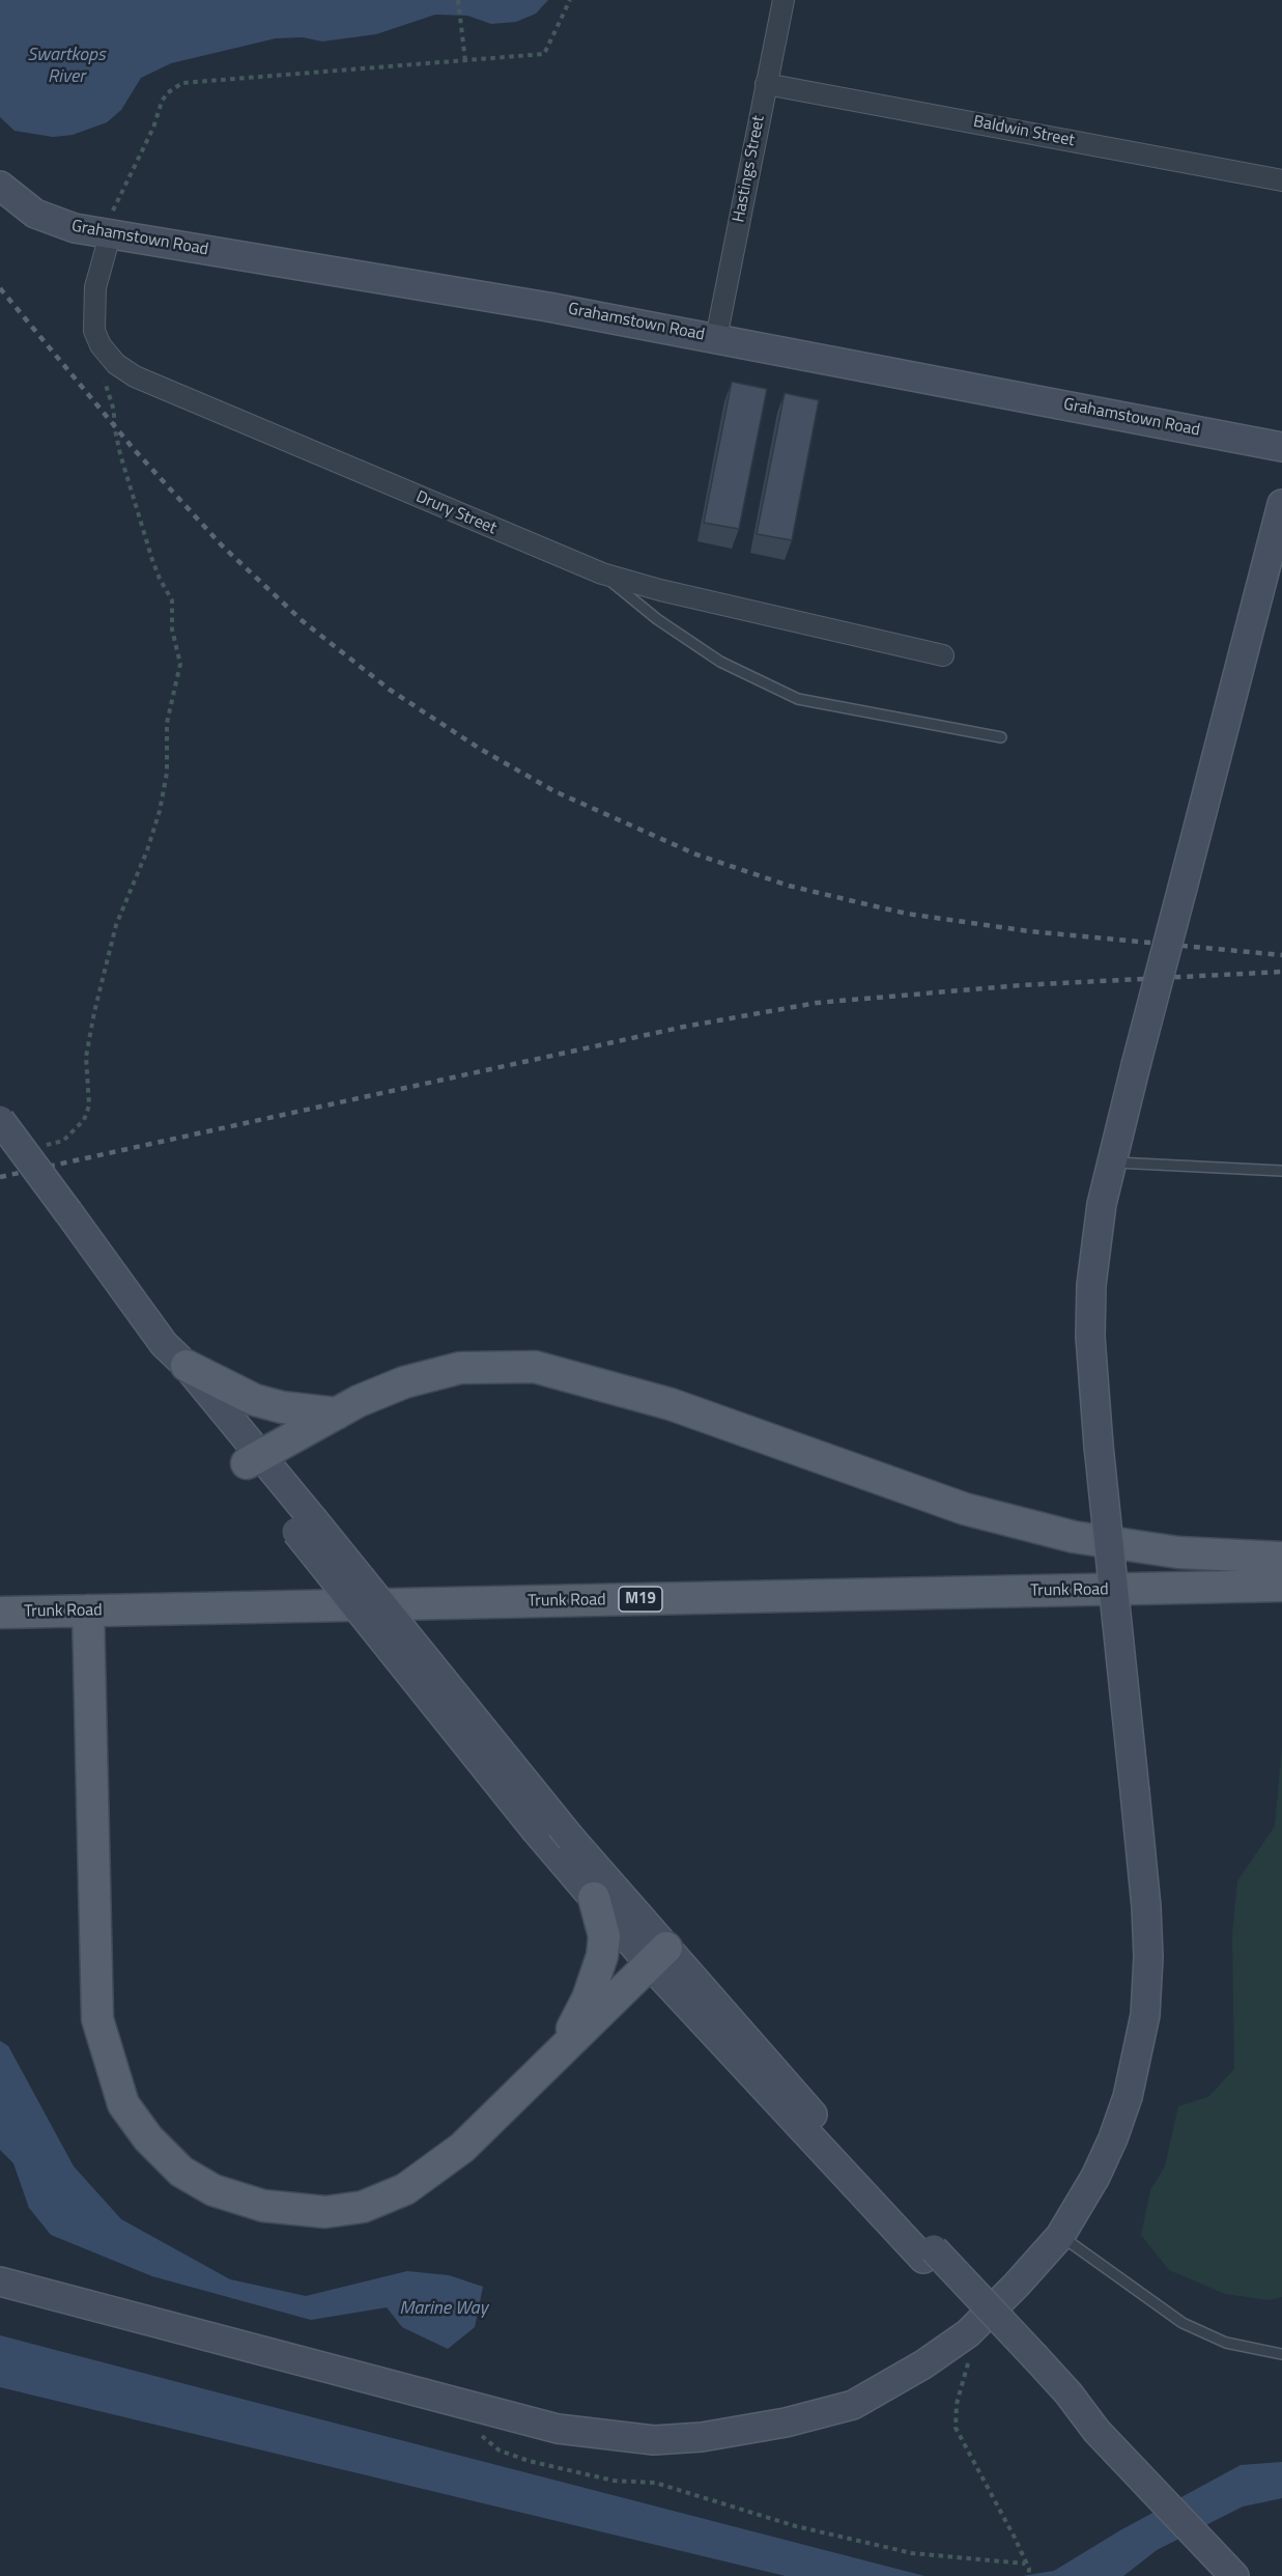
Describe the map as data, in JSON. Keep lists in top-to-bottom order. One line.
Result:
{"streets":{"main road":["Grahamstown Road","Trunk Road","M19"],"street":["Baldwin Street","Hastings Street","Drury Street"]},"crossings":[["Baldwin Street","Hastings Street"],["Hastings Street","Grahamstown Road"],["Grahamstown Road","Drury Street"]],"water":["Swartkops River","Marine Way"]}
